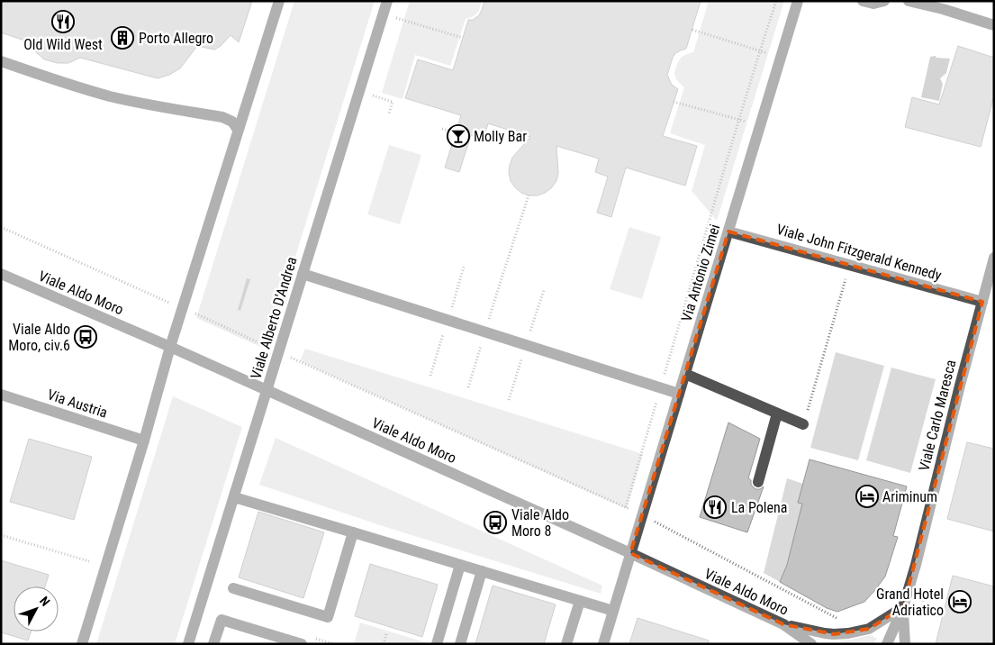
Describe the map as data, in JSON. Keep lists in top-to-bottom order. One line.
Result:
{"streets":{"street":["Viale John Fitzgerald Kennedy","Via Antonio Zimei","Viale Aldo Moro","Viale Alberto D'Andrea","Via Austria","Viale Carlo Maresca"]},"crossings":[["Viale John Fitzgerald Kennedy","Via Antonio Zimei"],["Viale John Fitzgerald Kennedy","Viale Carlo Maresca"],["Via Antonio Zimei","Viale Aldo Moro"],["Viale Aldo Moro","Viale Alberto D'Andrea"]],"places":{"restaurant":["Old Wild West","La Polena"],"building":["Porto Allegro"],"bar":["Molly Bar"],"bus stop":["Viale Aldo Moro, civ.6","Viale Aldo Moro 8"],"hotel":["Ariminum","Grand Hotel Adriatico"]},"north":"top right"}
